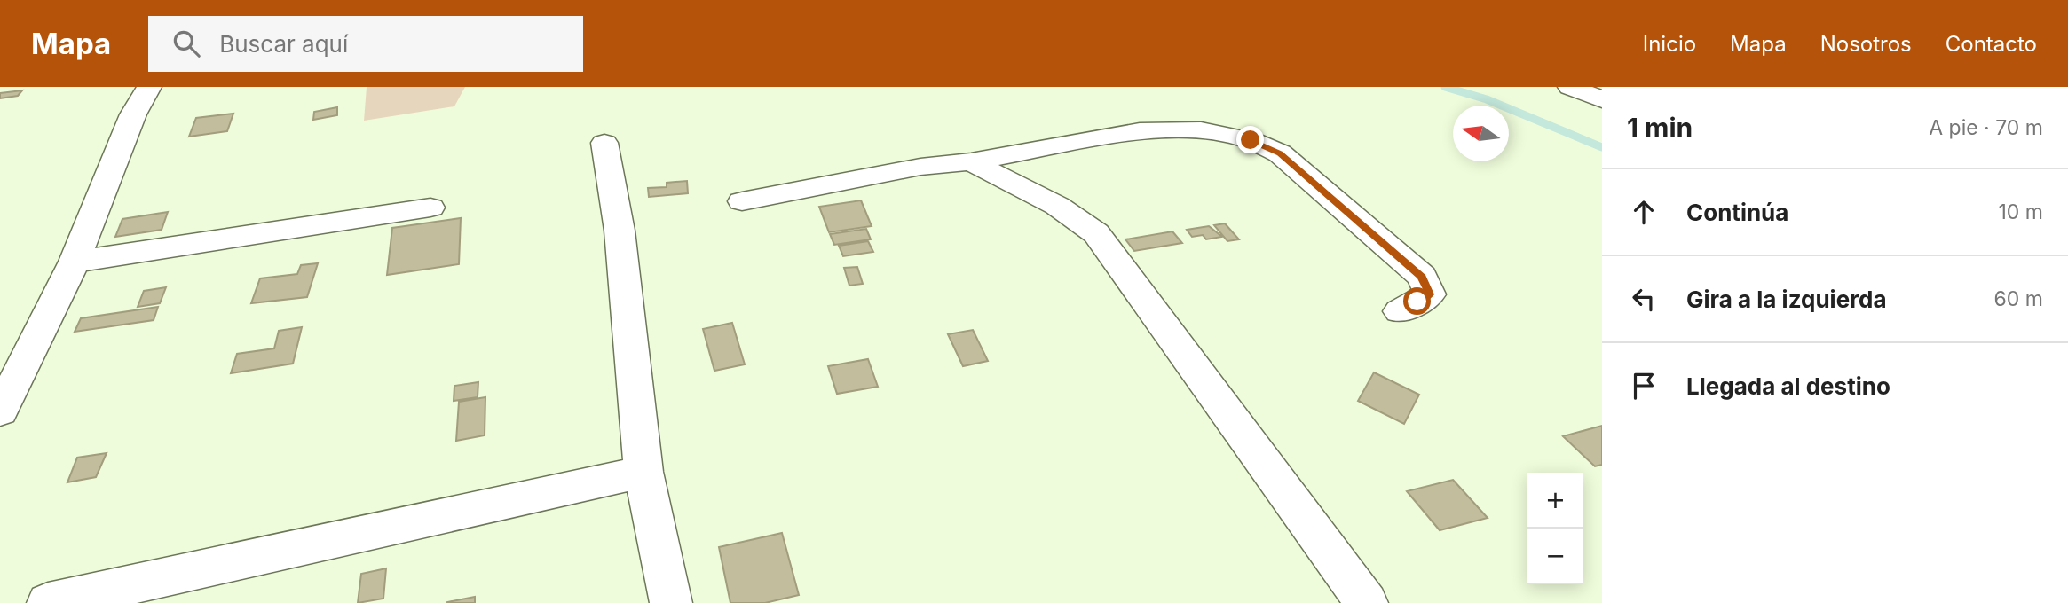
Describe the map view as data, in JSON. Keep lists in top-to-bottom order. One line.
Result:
{"north":"left","page":{"header":"Mapa","search":"Buscar aquí","nav":["Inicio","Mapa","Nosotros","Contacto"],"heading":["1 min","A pie · 70 m"],"list":[["Continúa","10 m"],["Gira a la izquierda","60 m"],"Llegada al destino"],"map_buttons":["+","−"]}}
